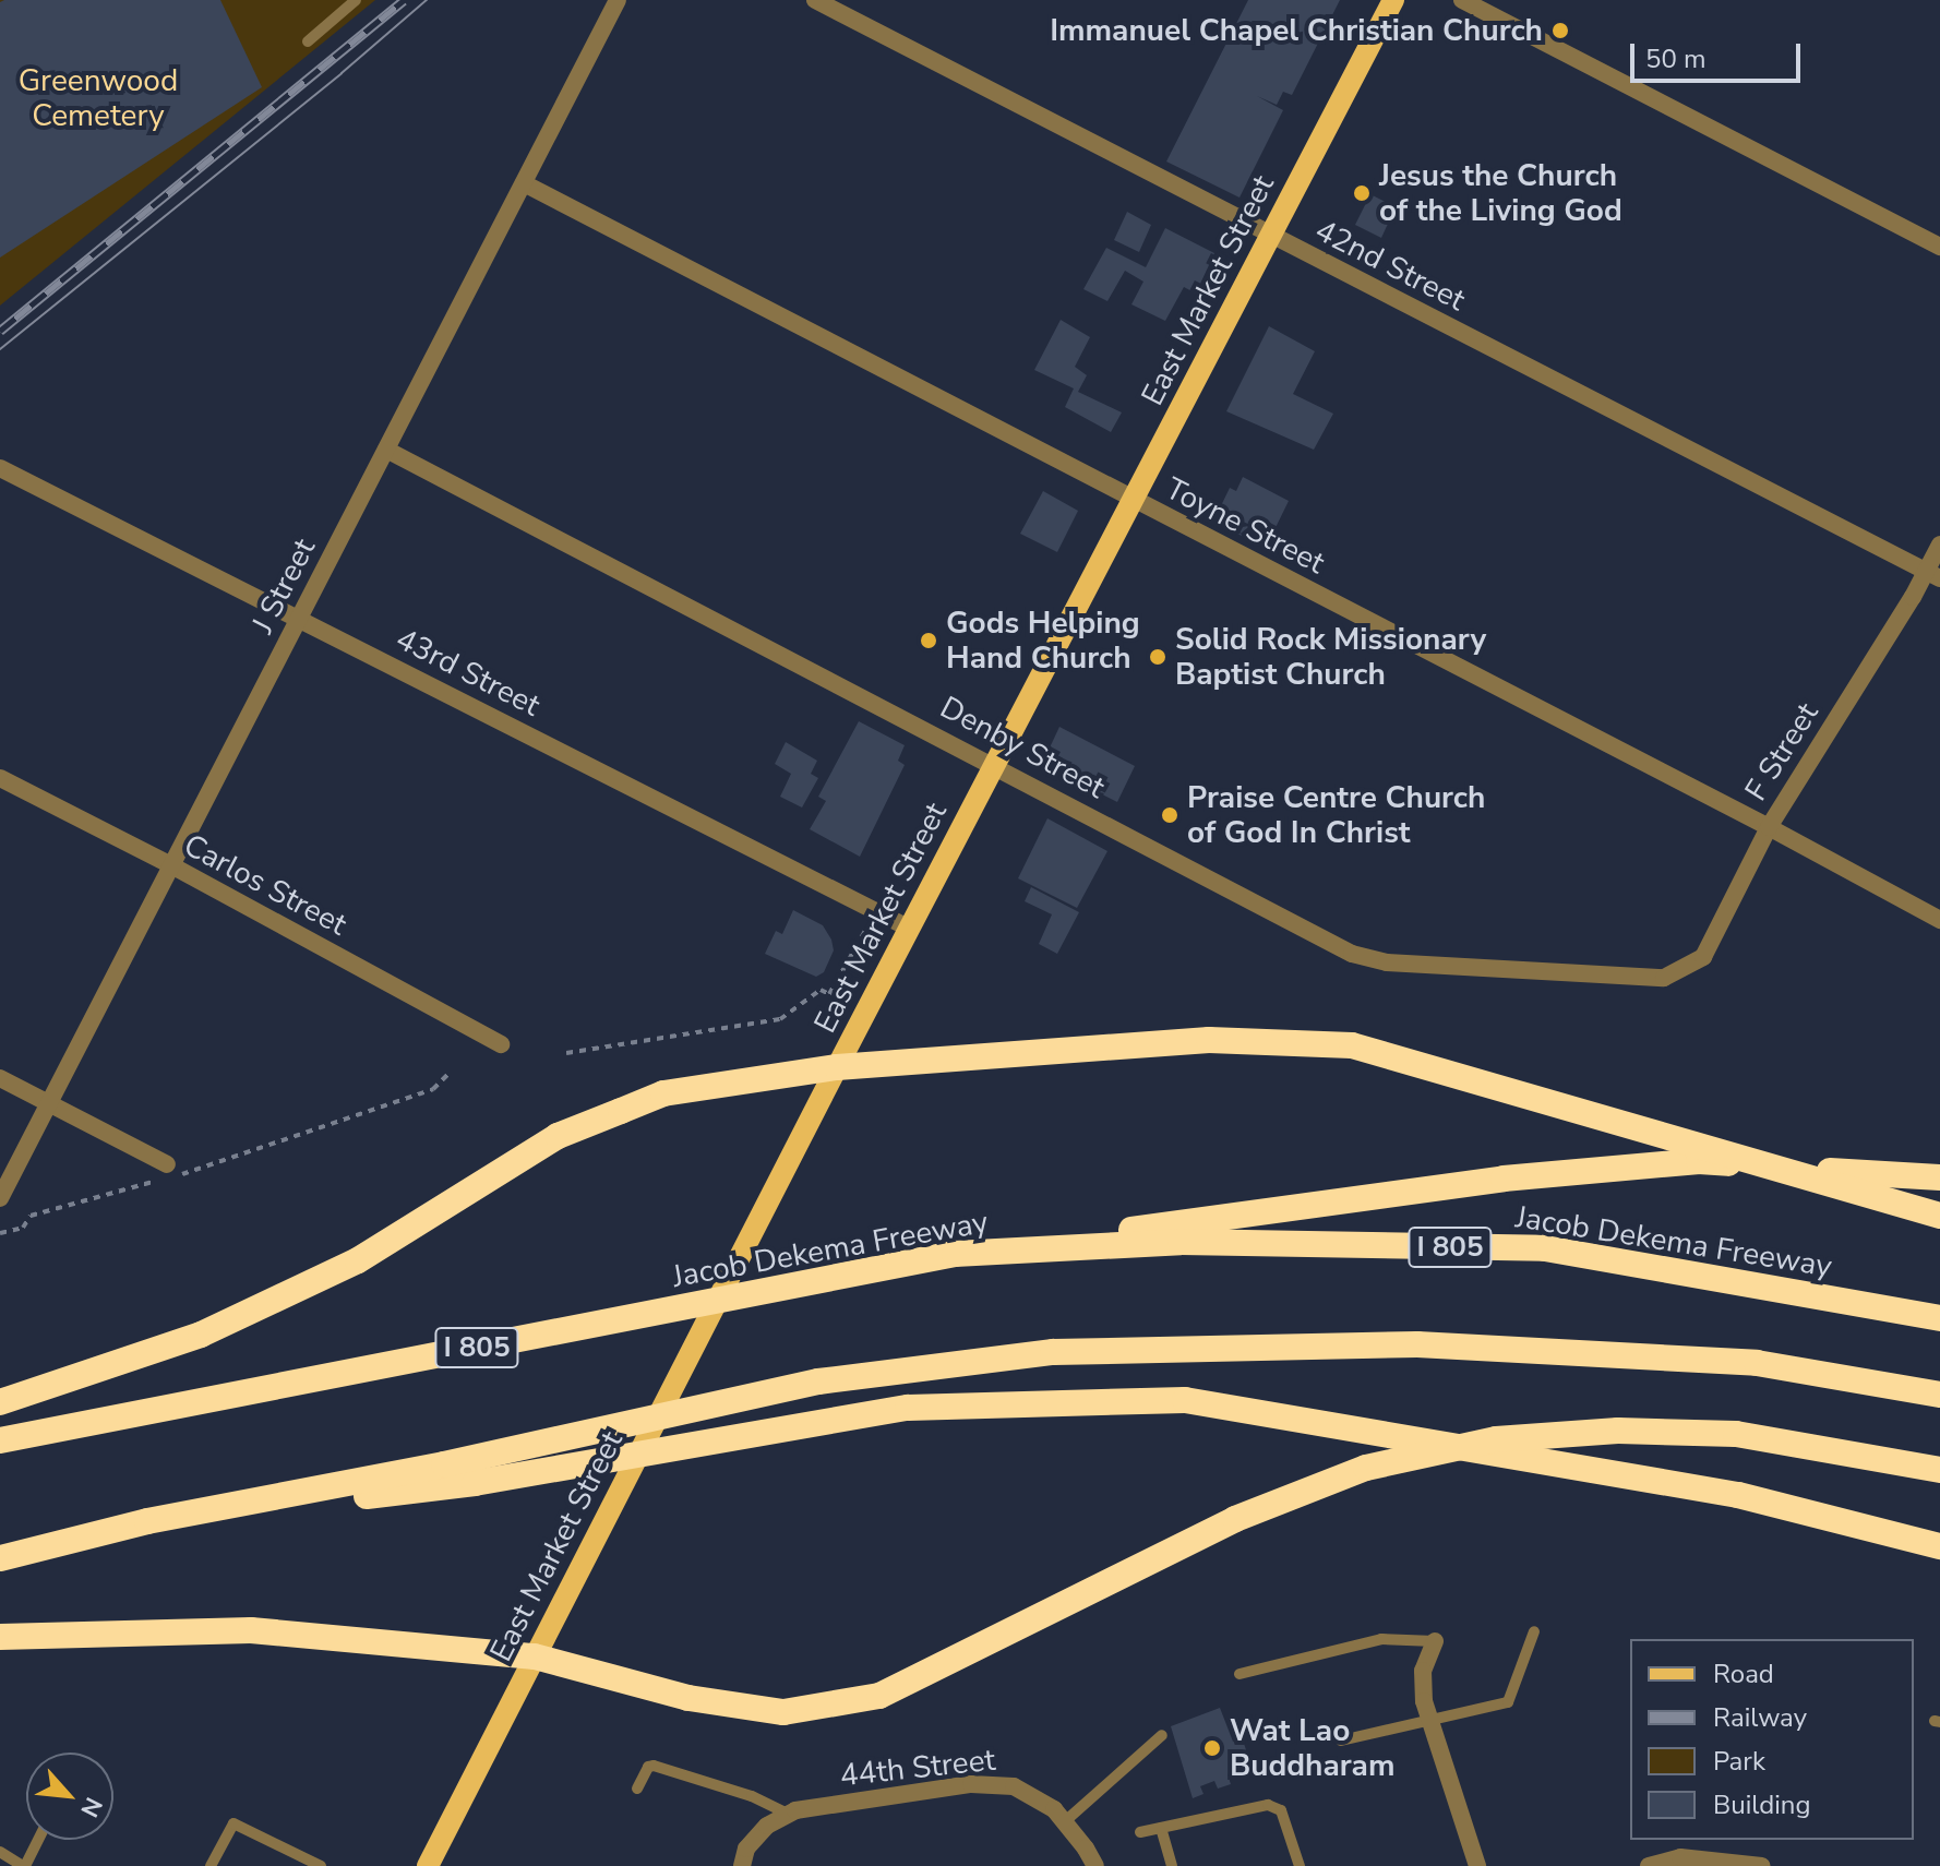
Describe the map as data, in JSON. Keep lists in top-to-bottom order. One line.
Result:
{"streets":{"highway":["Jacob Dekema Freeway","I 805"],"main road":["East Market Street"],"street":["42nd Street","Toyne Street","J Street","43rd Street","Denby Street","F Street","Carlos Street","44th Street"]},"crossings":[["42nd Street","East Market Street"],["42nd Street","F Street"],["East Market Street","Toyne Street"],["East Market Street","43rd Street"],["East Market Street","Denby Street"],["Toyne Street","J Street"],["Toyne Street","F Street"],["J Street","43rd Street"],["J Street","Denby Street"],["J Street","Carlos Street"],["Denby Street","F Street"]],"parks":["Greenwood Cemetery"],"places":["Immanuel Chapel Christian Church","Jesus the Church of the Living God","Gods Helping Hand Church","Solid Rock Missionary Baptist Church","Praise Centre Church of God In Christ","Wat Lao Buddharam"],"legend":["Road","Railway","Park","Building"],"scale_bar":"50 m","north":"bottom right"}
